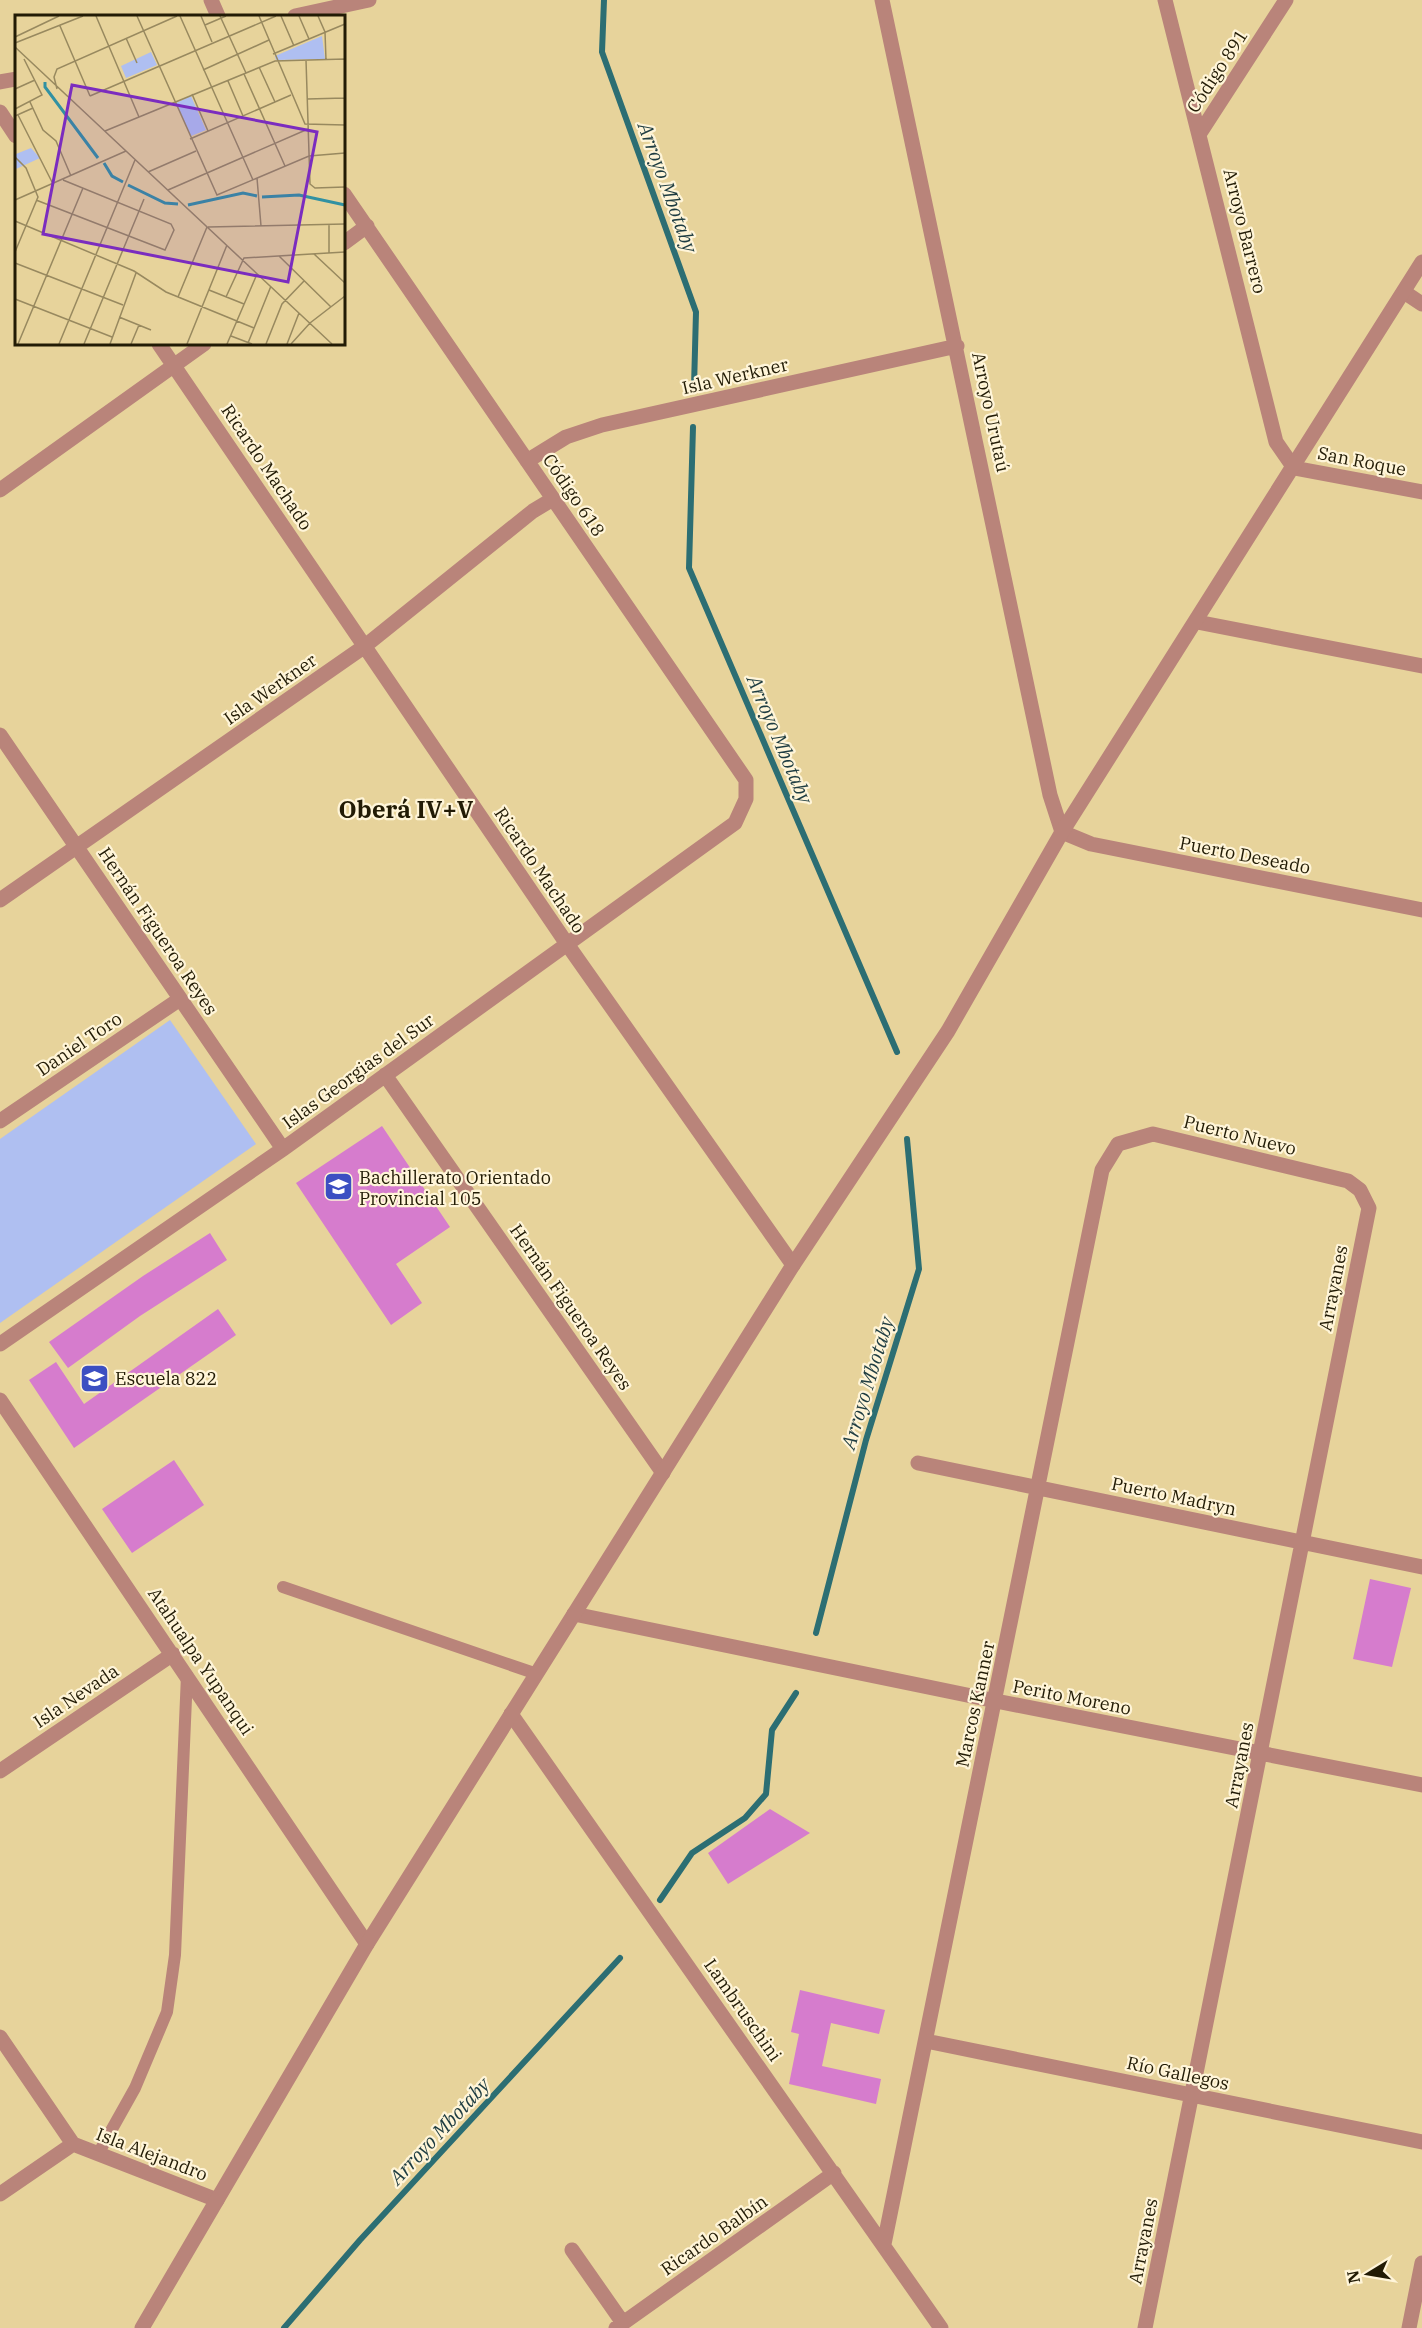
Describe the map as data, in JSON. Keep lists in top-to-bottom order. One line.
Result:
{"streets":{"street":["Código 891","Arroyo Barrero","Isla Werkner","Arroyo Urutaú","San Roque","Ricardo Machado","Código 618","Puerto Deseado","Hernán Figueroa Reyes","Daniel Toro","Islas Georgias del Sur","Puerto Nuevo","Arrayanes","Puerto Madryn","Atahualpa Yupanqui","Isla Nevada","Perito Moreno","Marcos Kanner","Lambruschini","Río Gallegos","Isla Alejandro","Ricardo Balbín"]},"crossings":[["Código 891","Arroyo Barrero"],["Arroyo Barrero","San Roque"],["Isla Werkner","Arroyo Urutaú"],["Isla Werkner","Ricardo Machado"],["Isla Werkner","Código 618"],["Isla Werkner","Hernán Figueroa Reyes"],["Arroyo Urutaú","Puerto Deseado"],["Ricardo Machado","Islas Georgias del Sur"],["Código 618","Islas Georgias del Sur"],["Hernán Figueroa Reyes","Daniel Toro"],["Hernán Figueroa Reyes","Islas Georgias del Sur"],["Puerto Nuevo","Arrayanes"],["Puerto Nuevo","Marcos Kanner"],["Arrayanes","Puerto Madryn"],["Arrayanes","Perito Moreno"],["Arrayanes","Río Gallegos"],["Puerto Madryn","Marcos Kanner"],["Atahualpa Yupanqui","Isla Nevada"],["Perito Moreno","Marcos Kanner"],["Marcos Kanner","Lambruschini"],["Marcos Kanner","Río Gallegos"],["Lambruschini","Ricardo Balbín"]],"districts":["Oberá IV+V"],"water":["Arroyo Mbotaby"],"places":{"school or university":["Bachillerato Orientado Provincial 105","Escuela 822"]},"north":"left"}
